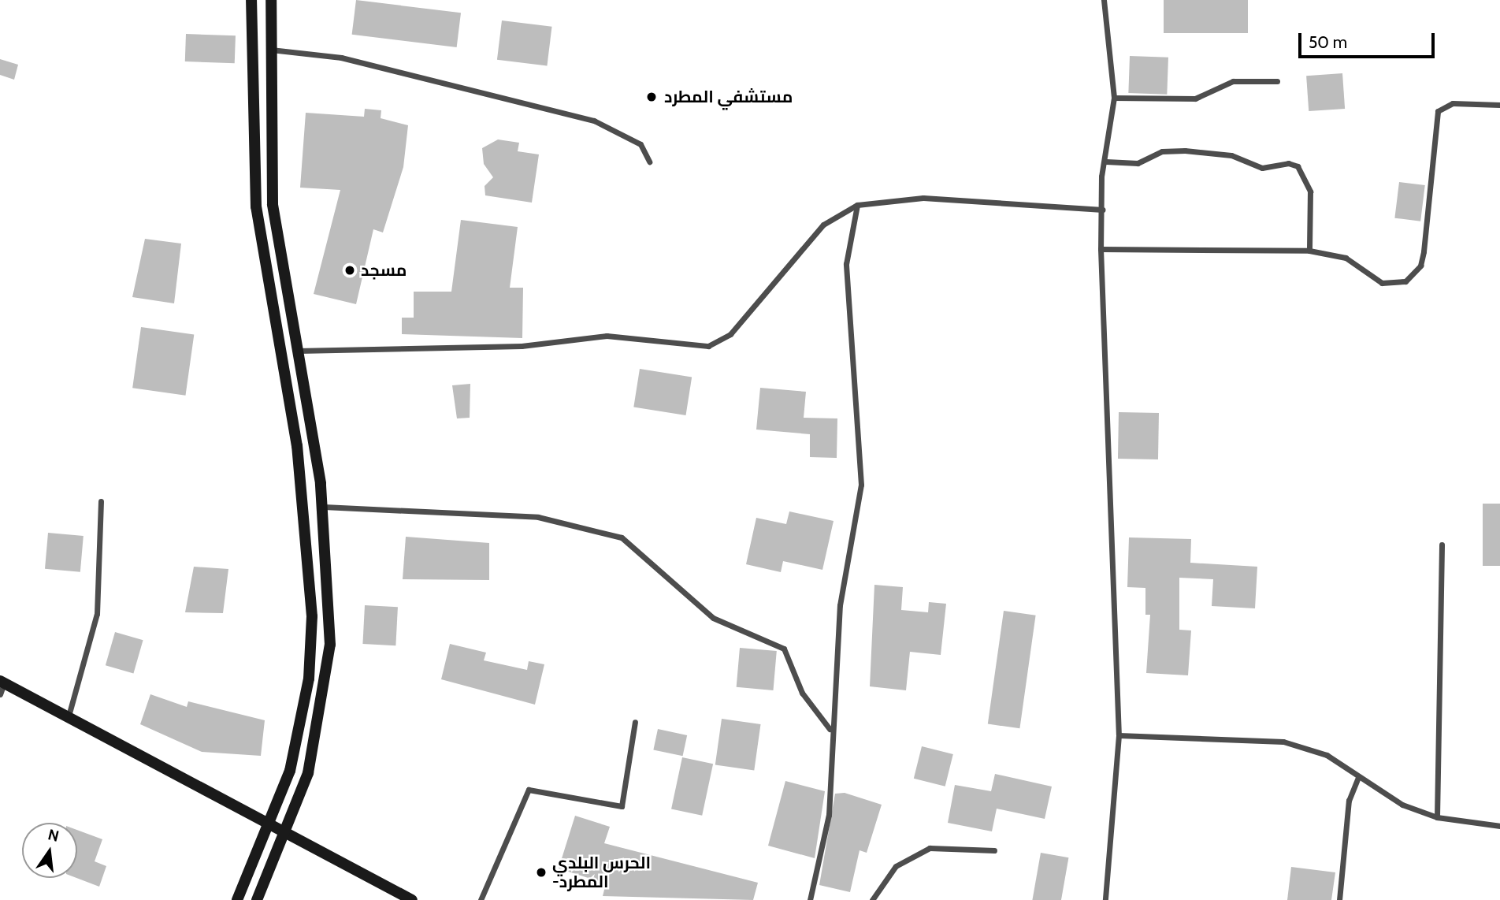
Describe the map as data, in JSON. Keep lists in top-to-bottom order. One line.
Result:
{"places":["مستشفي المطرد","مسجد","الحرس البلدي -المطرد"],"scale_bar":"50 m","north":"top"}
